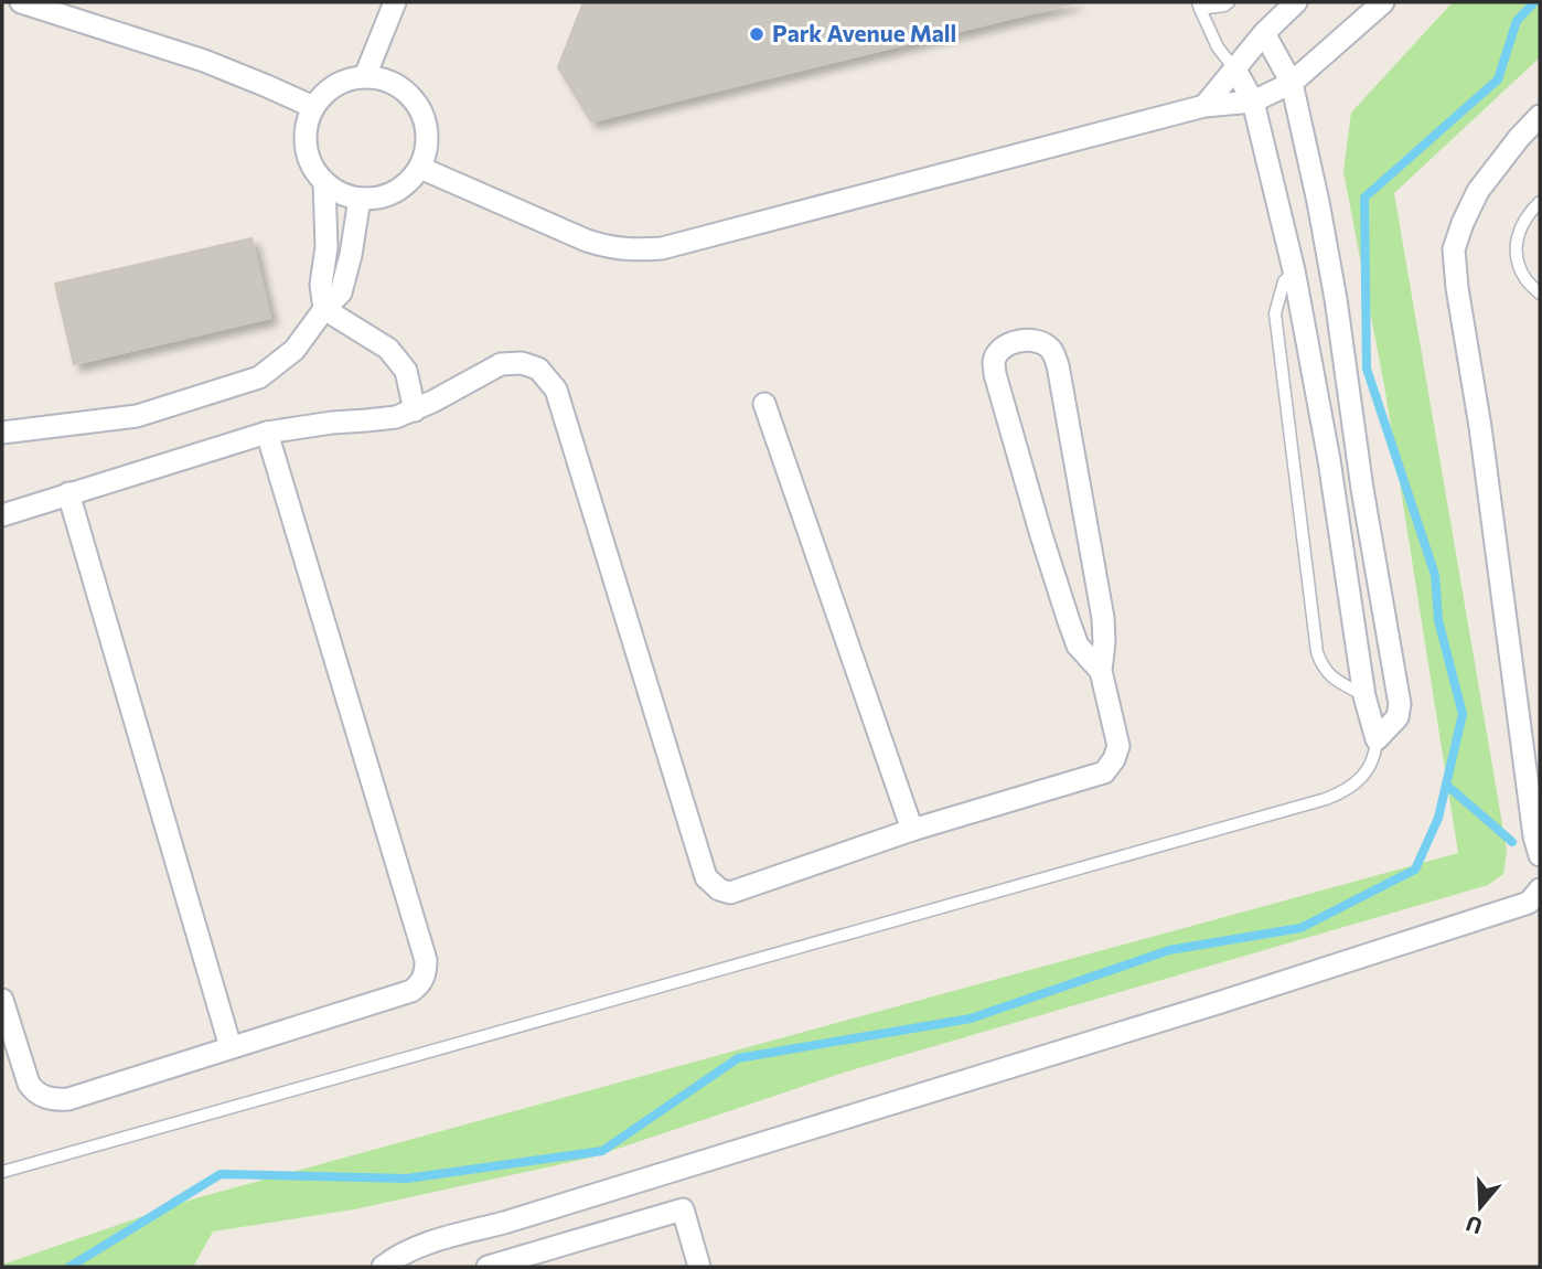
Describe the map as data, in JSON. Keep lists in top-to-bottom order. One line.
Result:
{"places":["Park Avenue Mall"],"north":"bottom"}
